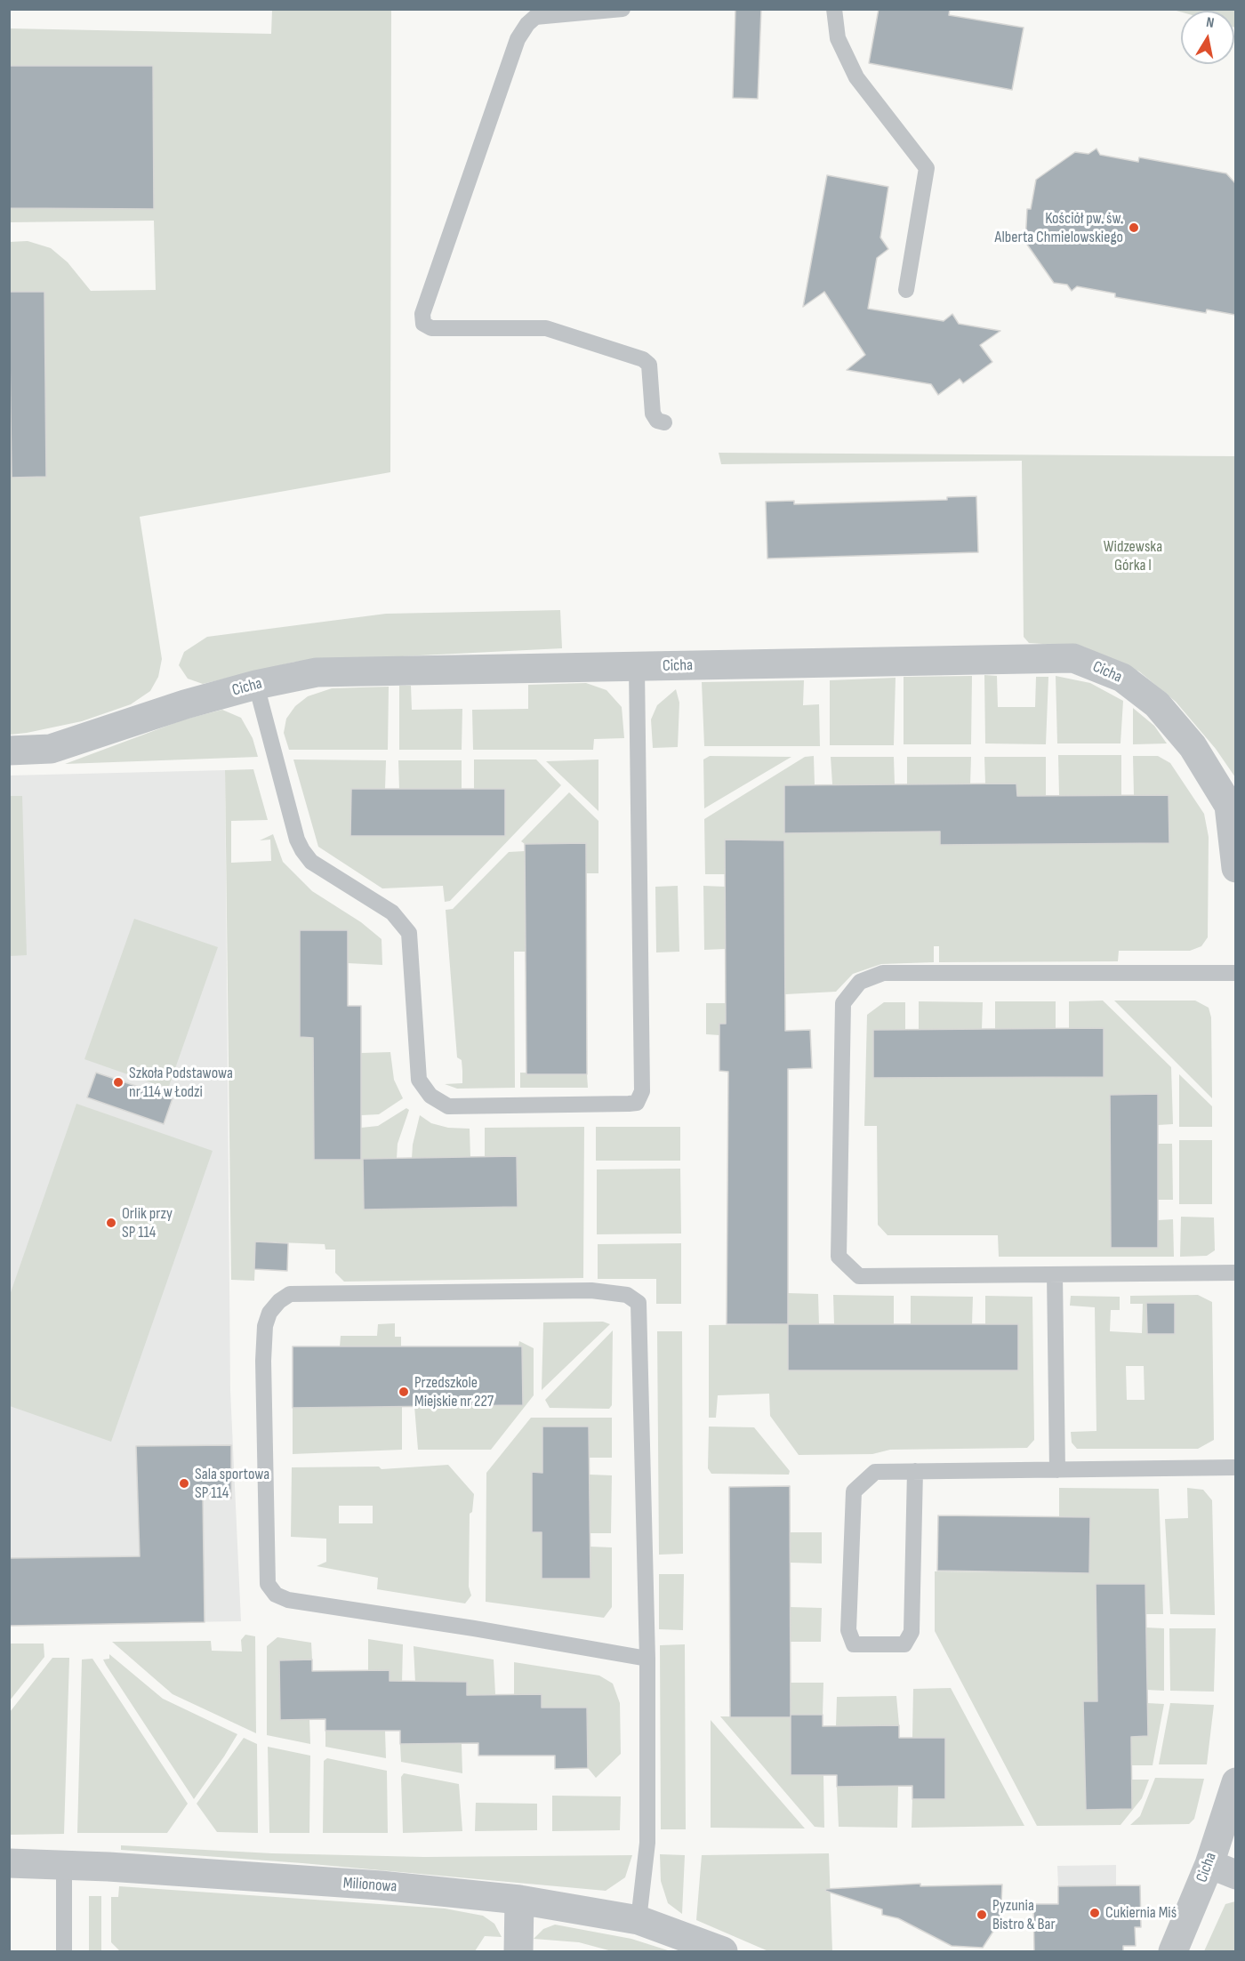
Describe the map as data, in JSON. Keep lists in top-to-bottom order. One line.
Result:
{"streets":{"street":["Cicha","Milionowa"]},"parks":["Widzewska Górka I"],"places":["Kościół pw. św. Alberta Chmielowskiego","Szkoła Podstawowa nr 114 w Łodzi","Orlik przy SP 114","Przedszkole Miejskie nr 227","Sala sportowa SP 114","Cukiernia Miś","Pyzunia Bistro & Bar"],"north":"top"}
